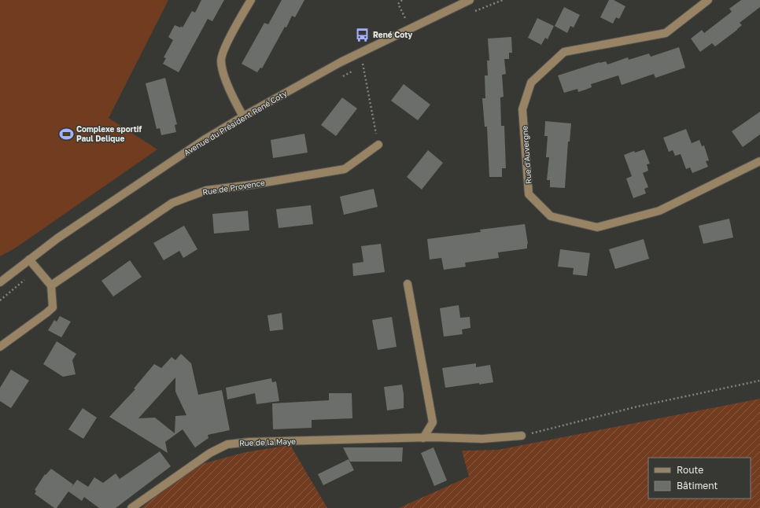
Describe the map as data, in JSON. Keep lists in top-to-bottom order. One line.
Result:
{"streets":{"street":["Avenue du Président René Coty","Rue d'Auvergne","Rue de Provence","Rue de la Maye"]},"places":{"bus stop":["René Coty"],"sports":["Complexe sportif Paul Delique"]},"legend":["Route","Bâtiment"]}
